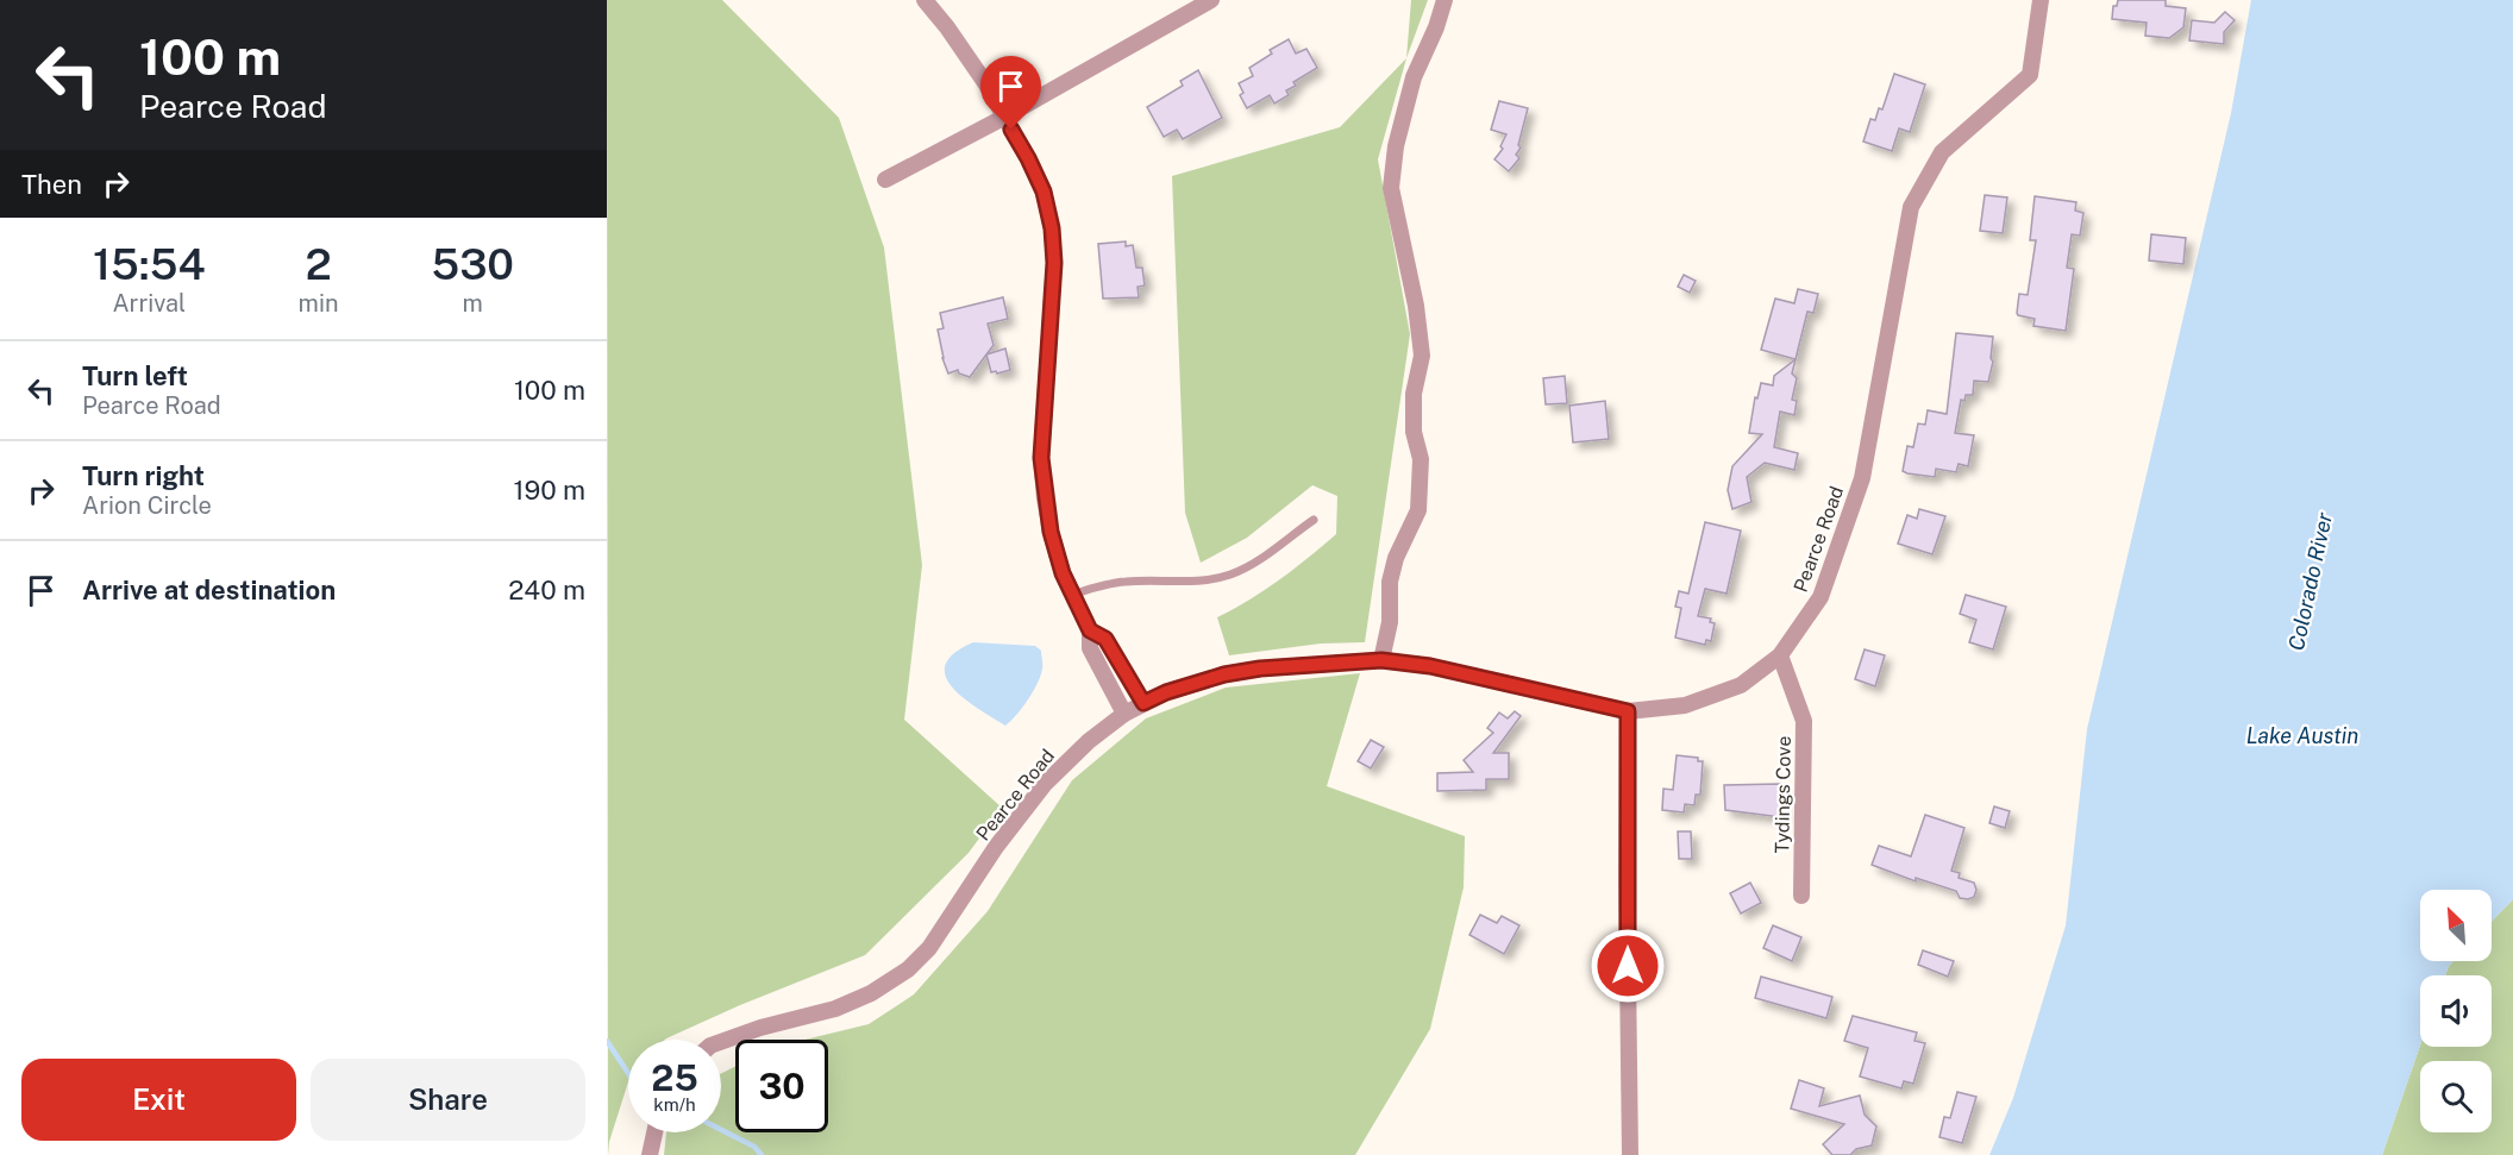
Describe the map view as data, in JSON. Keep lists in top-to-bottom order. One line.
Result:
{"streets":{"street":["Pearce Road","Tydings Cove"]},"crossings":[["Pearce Road","Tydings Cove"]],"water":["Colorado River","Lake Austin"],"north":"top left","page":{"turn":["100 m","Pearce Road"],"then":"Then","eta":["15:54","Arrival","2","min","530","m"],"list":[{"name":"Turn left","note":"Pearce Road","value":"100 m"},{"name":"Turn right","note":"Arion Circle","value":"190 m"},{"name":"Arrive at destination","value":"240 m"}],"speed":"25 km/h","limit":"30","buttons":["Exit","Share"]}}
